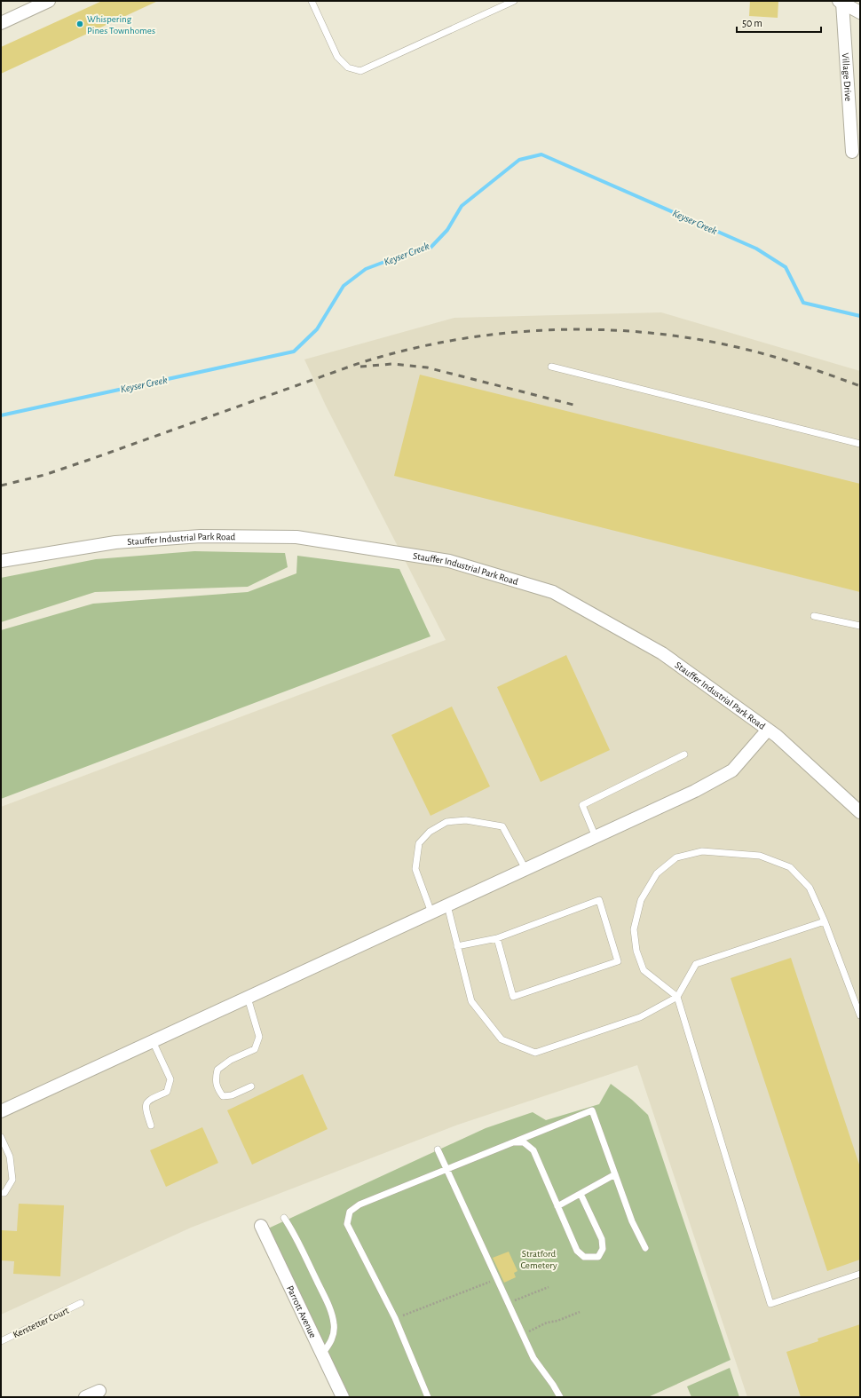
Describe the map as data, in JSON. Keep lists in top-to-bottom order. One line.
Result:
{"streets":{"street":["Village Drive","Stauffer Industrial Park Road","Parrott Avenue"],"lane":["Kerstetter Court"]},"water":["Keyser Creek"],"parks":["Stratford Cemetery"],"places":["Whispering Pines Townhomes"],"scale_bar":"50 m"}
